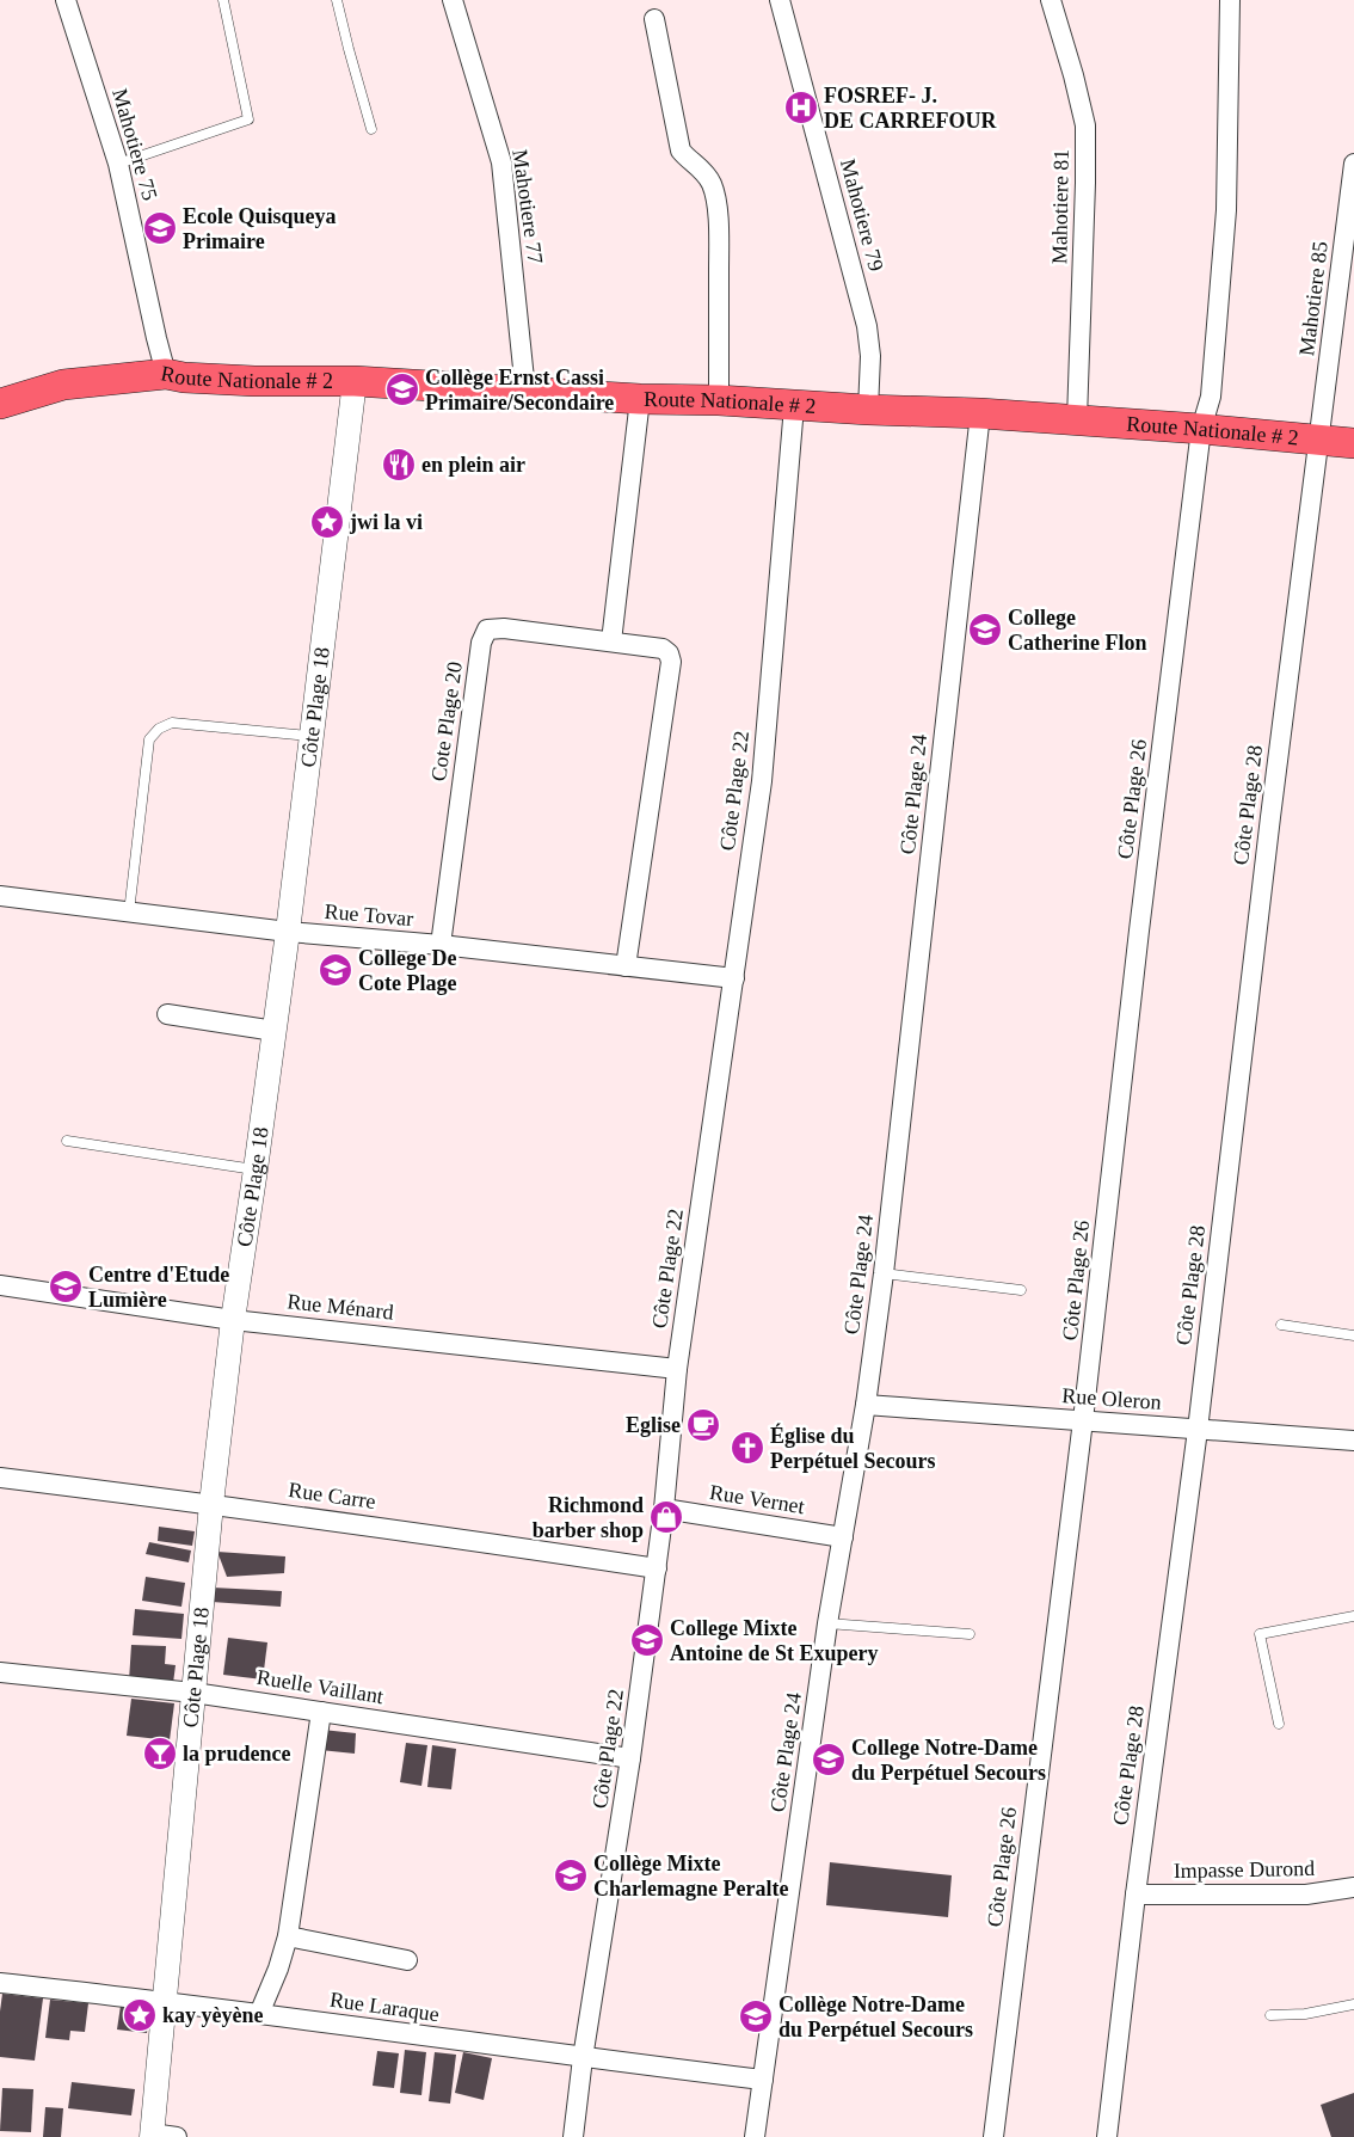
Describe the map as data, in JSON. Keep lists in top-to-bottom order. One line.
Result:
{"streets":{"main road":["Route Nationale # 2"],"street":["Mahotiere 75","Mahotiere 77","Mahotiere 81","Mahotiere 79","Mahotiere 85","Côte Plage 18","Cote Plage 20","Côte Plage 22","Côte Plage 24","Côte Plage 26","Côte Plage 28","Rue Tovar","Rue Ménard","Rue Oleron","Rue Carre","Rue Vernet","Ruelle Vaillant","Impasse Durond","Rue Laraque"]},"crossings":[["Mahotiere 75","Route Nationale # 2"],["Mahotiere 77","Route Nationale # 2"],["Mahotiere 81","Route Nationale # 2"],["Mahotiere 79","Route Nationale # 2"],["Mahotiere 85","Route Nationale # 2"],["Mahotiere 85","Côte Plage 28"],["Route Nationale # 2","Côte Plage 18"],["Route Nationale # 2","Côte Plage 22"],["Route Nationale # 2","Côte Plage 24"],["Route Nationale # 2","Côte Plage 26"],["Route Nationale # 2","Côte Plage 28"],["Côte Plage 18","Rue Tovar"],["Côte Plage 18","Rue Ménard"],["Côte Plage 18","Rue Carre"],["Côte Plage 18","Ruelle Vaillant"],["Côte Plage 18","Rue Laraque"],["Cote Plage 20","Rue Tovar"],["Côte Plage 22","Rue Tovar"],["Côte Plage 22","Rue Ménard"],["Côte Plage 22","Rue Carre"],["Côte Plage 22","Rue Vernet"],["Côte Plage 22","Ruelle Vaillant"],["Côte Plage 22","Rue Laraque"],["Côte Plage 24","Rue Oleron"],["Côte Plage 24","Rue Vernet"],["Côte Plage 24","Rue Laraque"],["Côte Plage 26","Rue Oleron"],["Côte Plage 28","Rue Oleron"],["Côte Plage 28","Impasse Durond"]],"places":{"hospital":["FOSREF- J. DE CARREFOUR"],"school or university":["Ecole Quisqueya Primaire","Collège Ernst Cassi Primaire/Secondaire","College Catherine Flon","College De Cote Plage","Centre d'Etude Lumière","College Mixte Antoine de St Exupery","College Notre-Dame du Perpétuel Secours","Collège Mixte Charlemagne Peralte","Collège Notre-Dame du Perpétuel Secours"],"restaurant":["en plein air"],"place":["jwi la vi","kay yèyène"],"cafe":["Eglise"],"church":["Église du Perpétuel Secours"],"shop":["Richmond barber shop"],"bar":["la prudence"]}}
